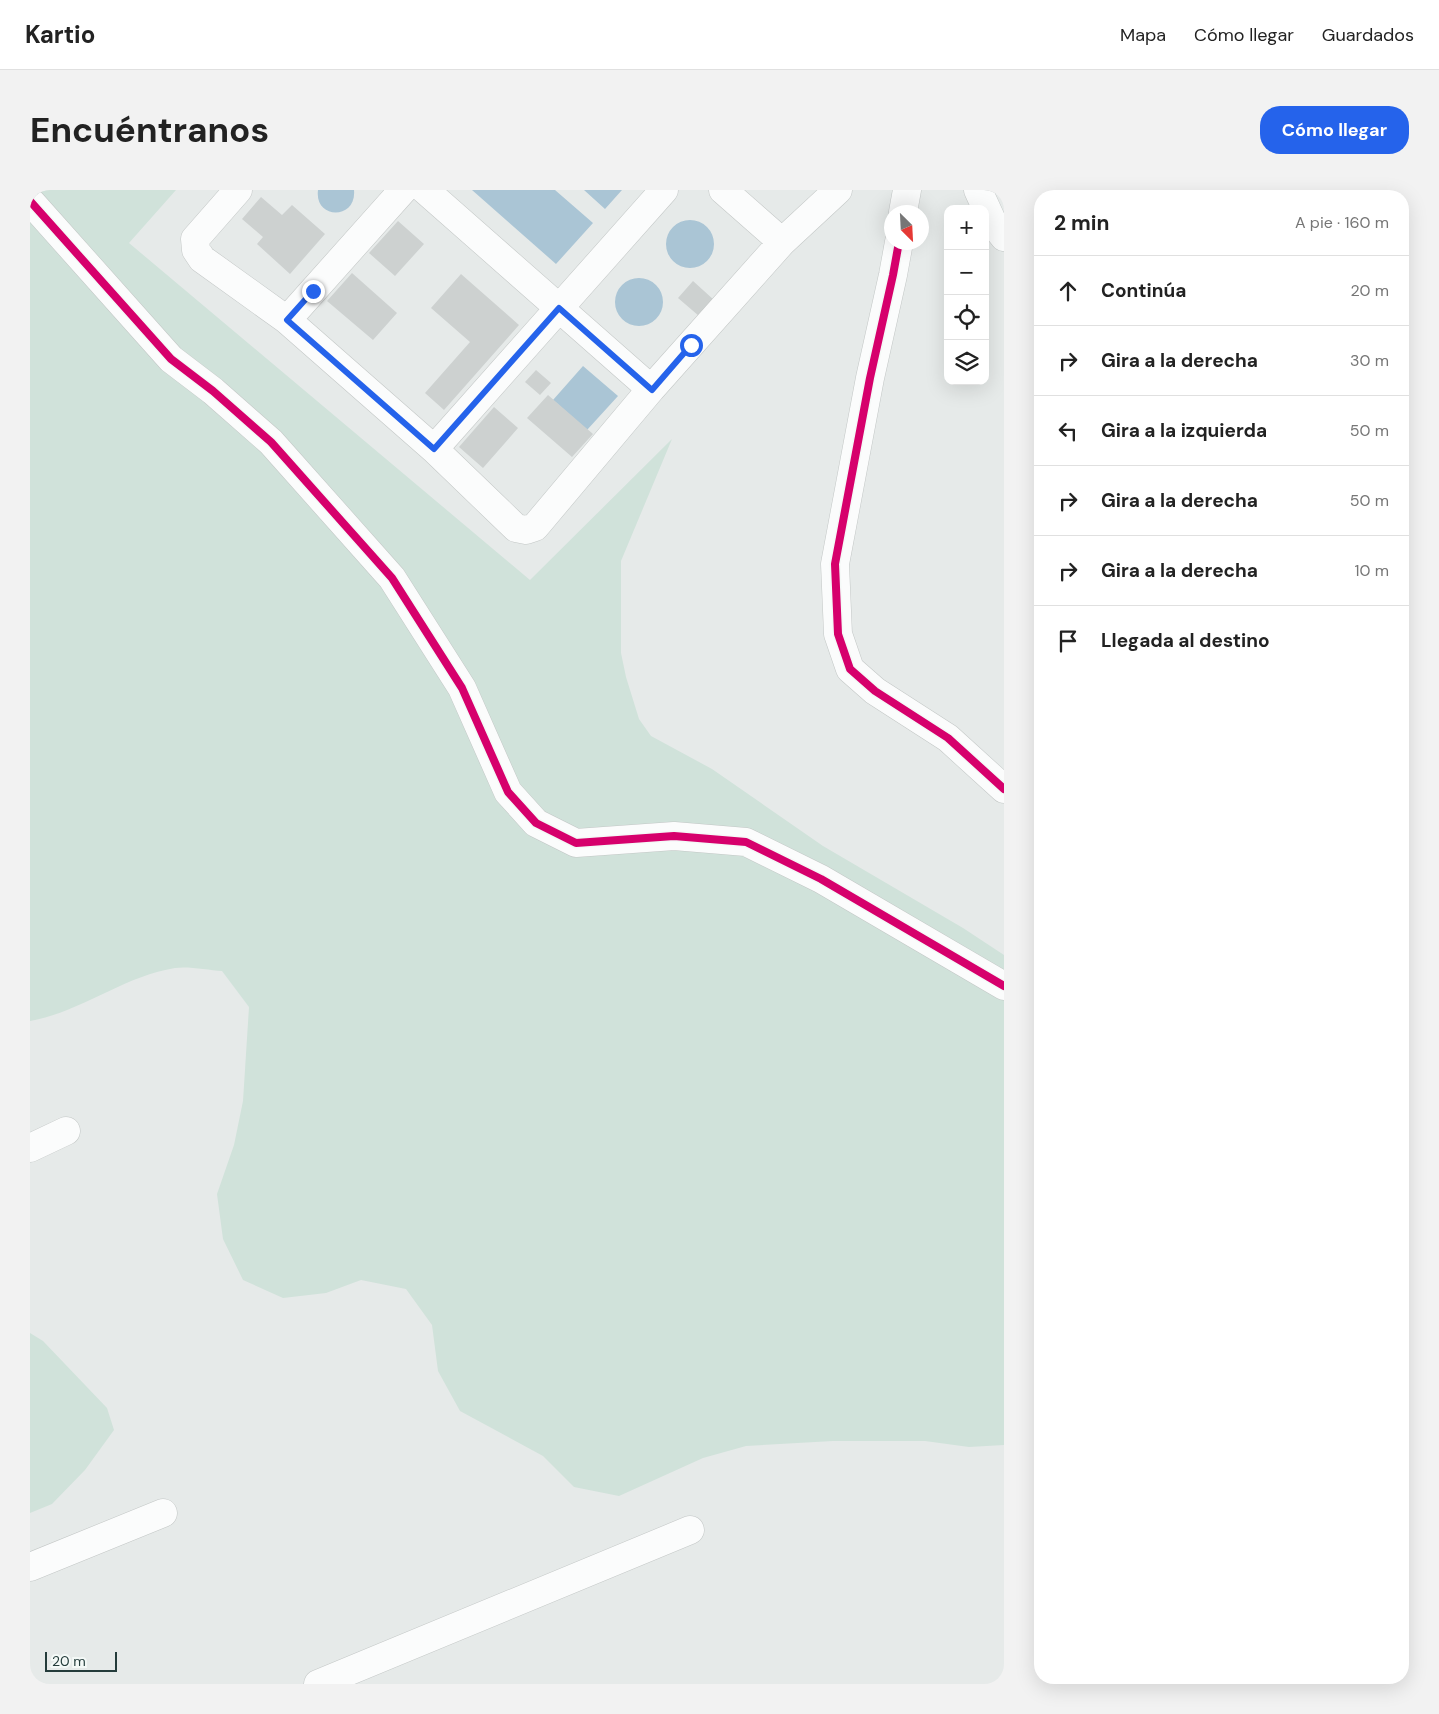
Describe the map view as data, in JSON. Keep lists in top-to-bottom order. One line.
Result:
{"scale_bar":"20 m","north":"bottom right","page":{"header":"Kartio","nav":["Mapa","Cómo llegar","Guardados"],"buttons":"Cómo llegar","title":"Encuéntranos","heading":["2 min","A pie · 160 m"],"map_buttons":["+","−"],"list":[["Continúa","20 m"],["Gira a la derecha","30 m"],["Gira a la izquierda","50 m"],["Gira a la derecha","50 m"],["Gira a la derecha","10 m"],"Llegada al destino"],"scale":"20 m"}}
